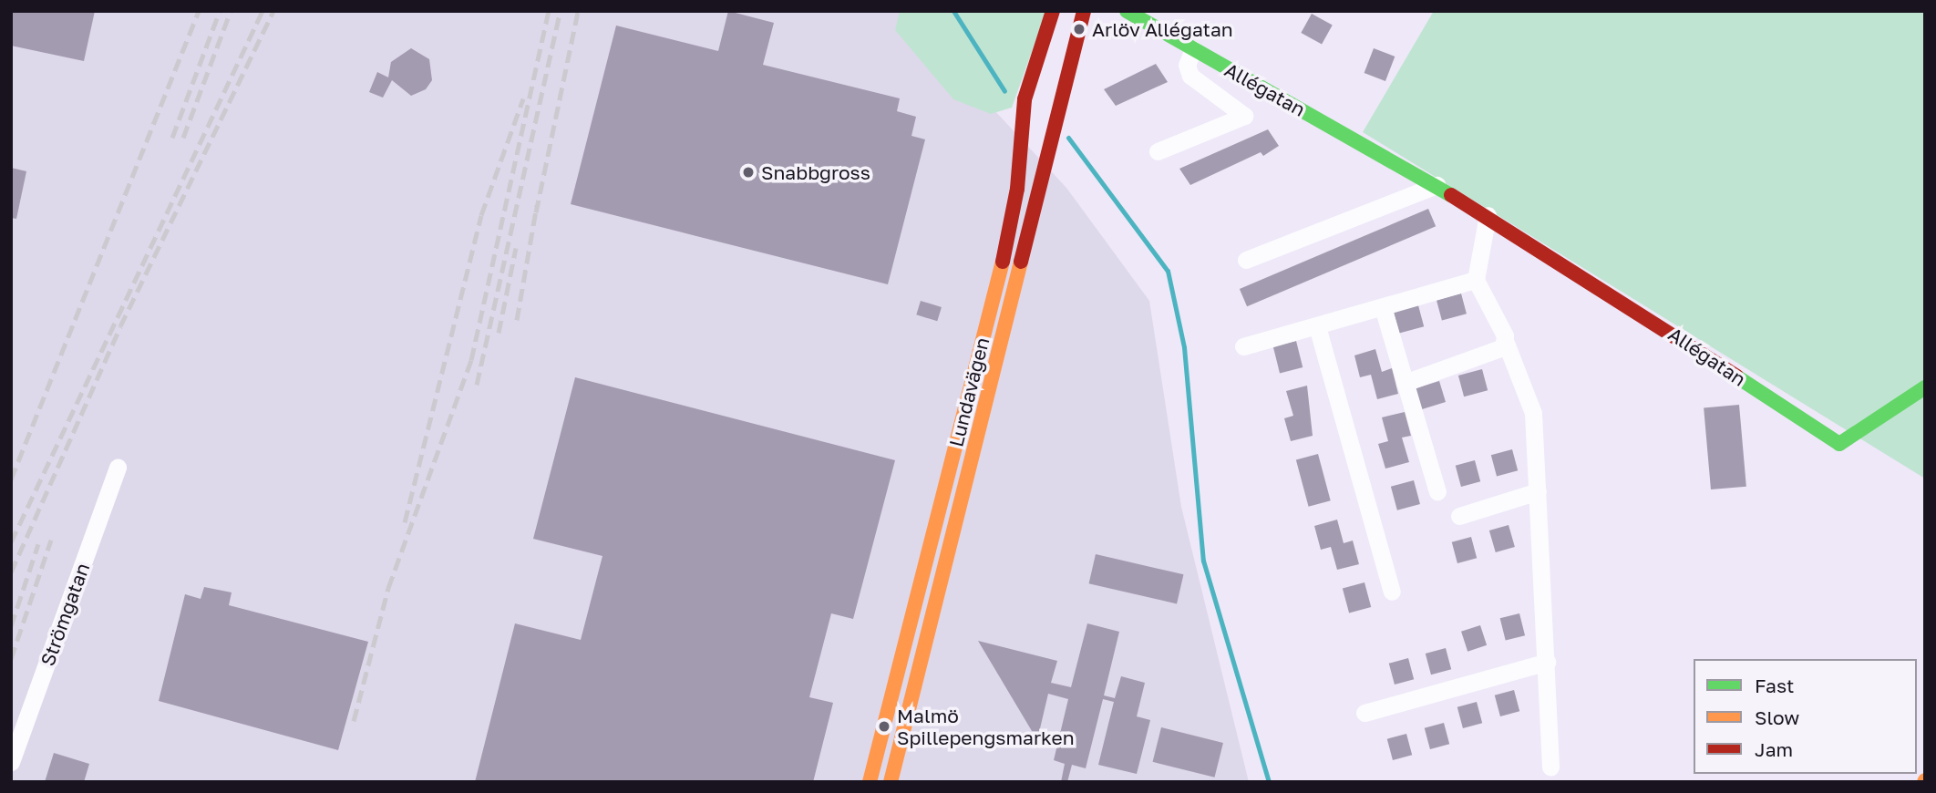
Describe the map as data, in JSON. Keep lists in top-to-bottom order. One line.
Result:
{"streets":{"main road":["Allégatan","Lundavägen"],"street":["Strömgatan"]},"places":["Arlöv Allégatan","Snabbgross","Malmö Spillepengsmarken"],"legend":["Fast","Slow","Jam"]}
